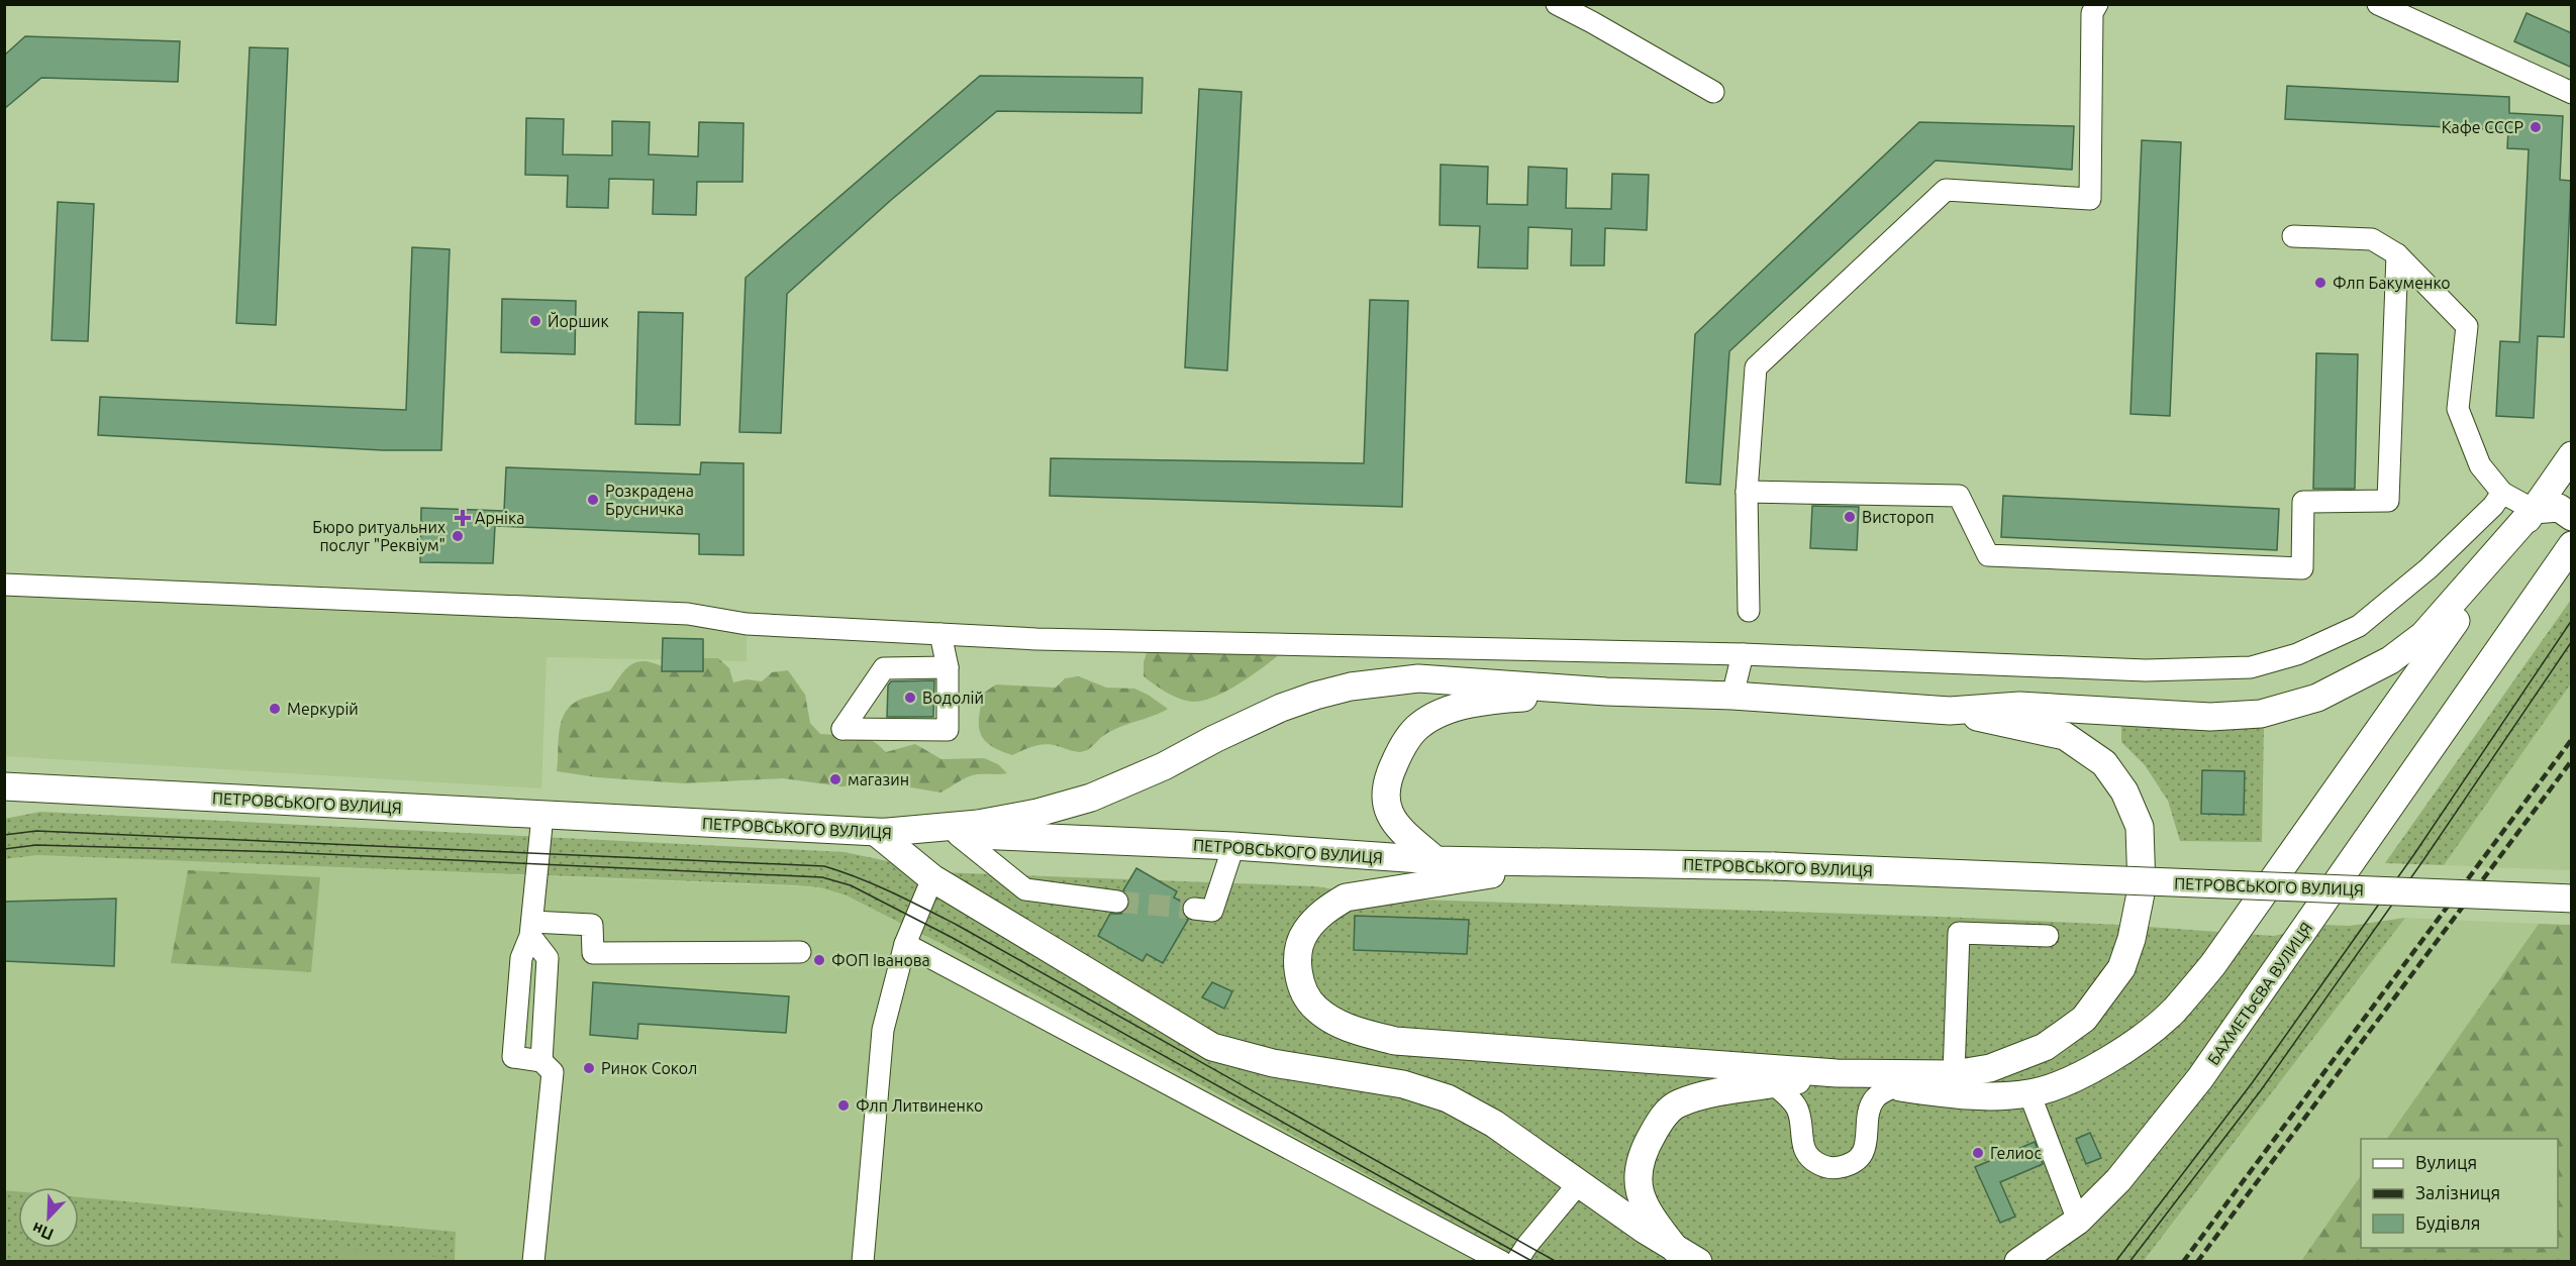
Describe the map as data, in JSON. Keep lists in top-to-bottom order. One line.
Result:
{"streets":{"main road":["ПЕТРОВСЬКОГО ВУЛИЦЯ","БАХМЕТЬЄВА ВУЛИЦЯ"]},"places":{"other":["Кафе СССР","Флп Бакуменко","Йоршик","Розкрадена Брусничка","Вистороп","Бюро ритуальних послуг \"Реквіум\"","Водолій","Меркурій","магазин","ФОП Іванова","Ринок Сокол","Флп Литвиненко","Гелиос"],"health":["Арніка"]},"legend":["Вулиця","Залізниця","Будівля"],"north":"bottom left"}
